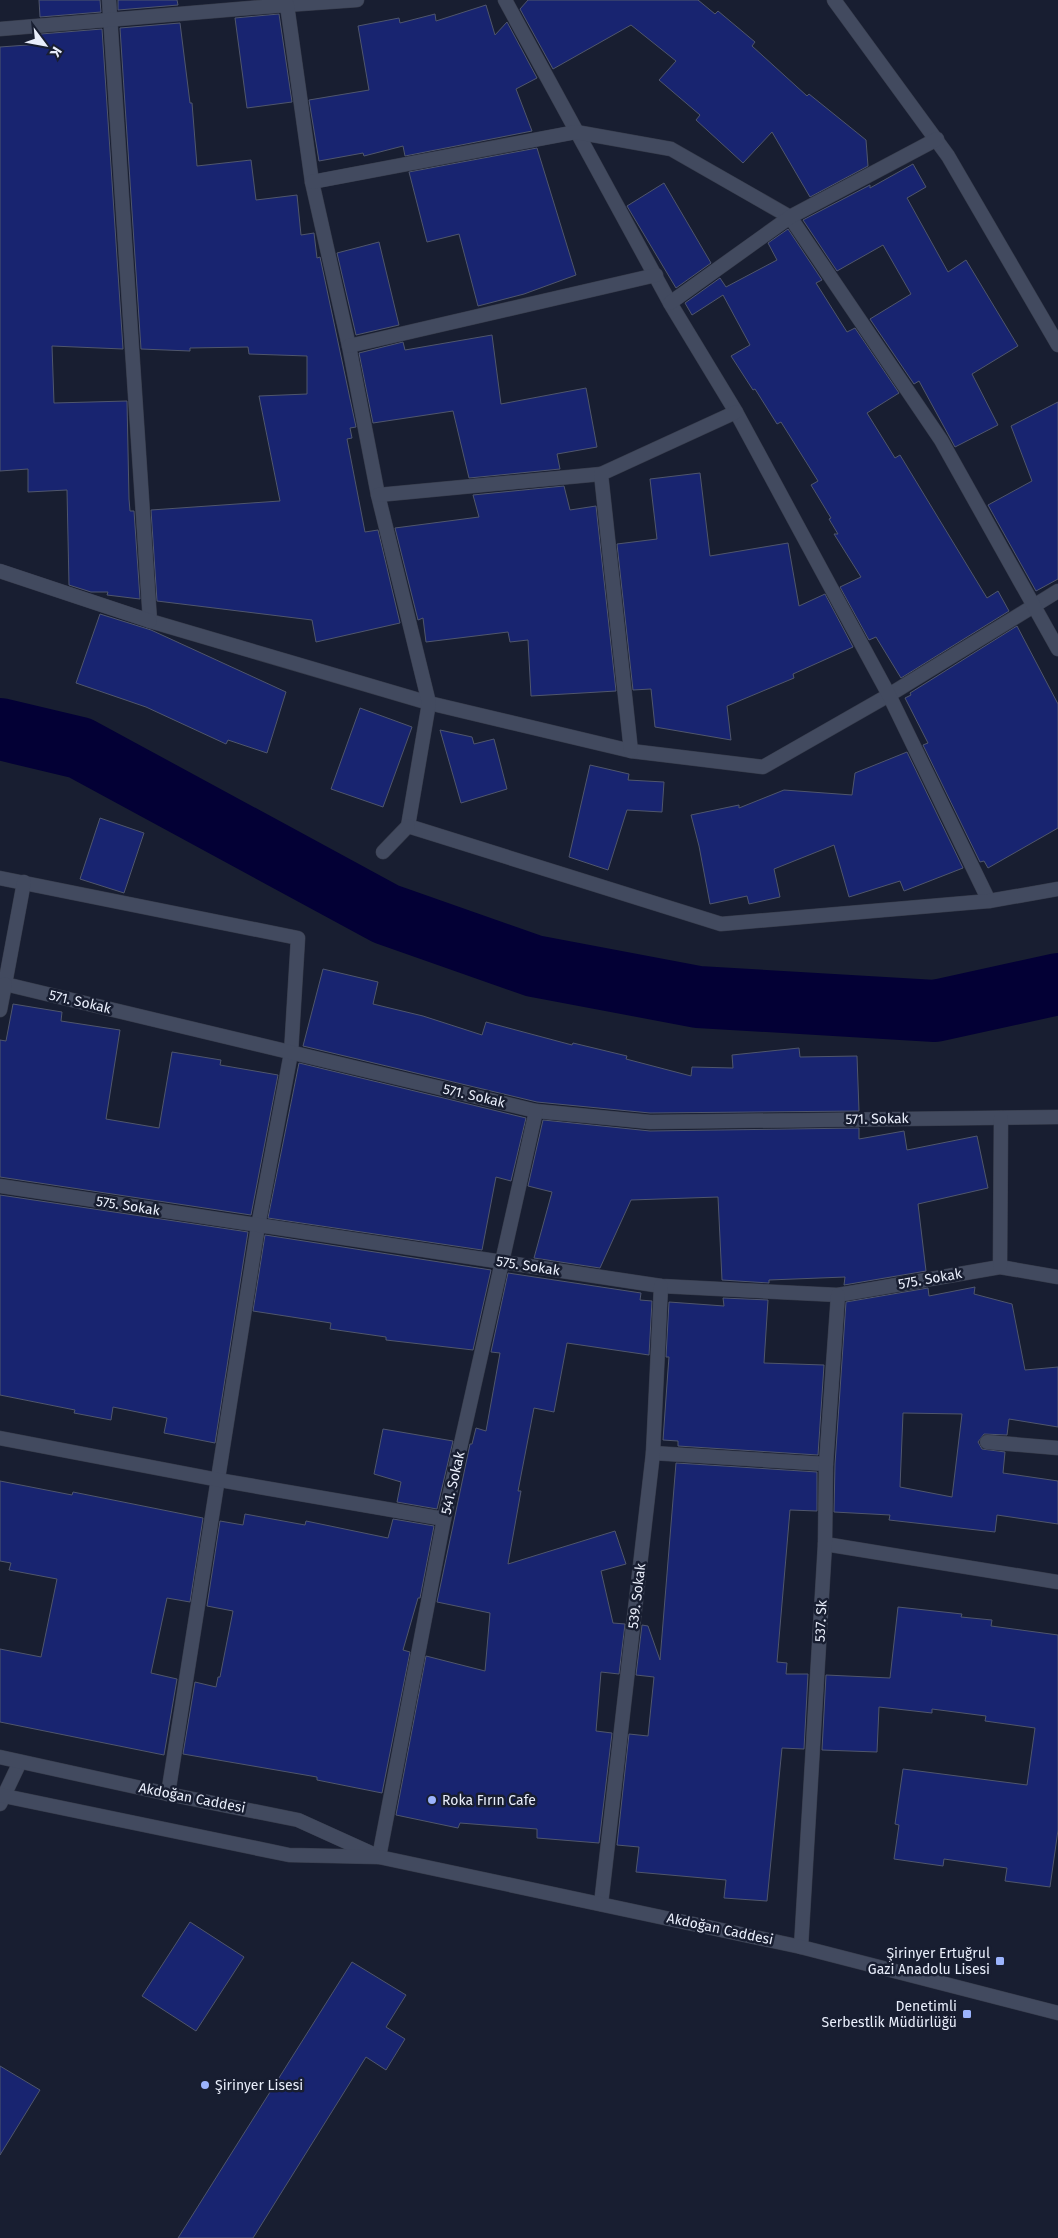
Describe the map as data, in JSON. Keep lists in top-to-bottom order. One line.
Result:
{"streets":{"street":["571. Sokak","575. Sokak","541. Sokak","539. Sokak","537. Sk","Akdoğan Caddesi"]},"crossings":[["571. Sokak","541. Sokak"],["575. Sokak","541. Sokak"],["575. Sokak","539. Sokak"],["575. Sokak","537. Sk"],["541. Sokak","Akdoğan Caddesi"],["539. Sokak","Akdoğan Caddesi"],["537. Sk","Akdoğan Caddesi"]],"places":{"other":["Roka Fırın Cafe","Şirinyer Lisesi"],"transit":["Şirinyer Ertuğrul Gazi Anadolu Lisesi","Denetimli Serbestlik Müdürlüğü"]},"north":"bottom right"}
